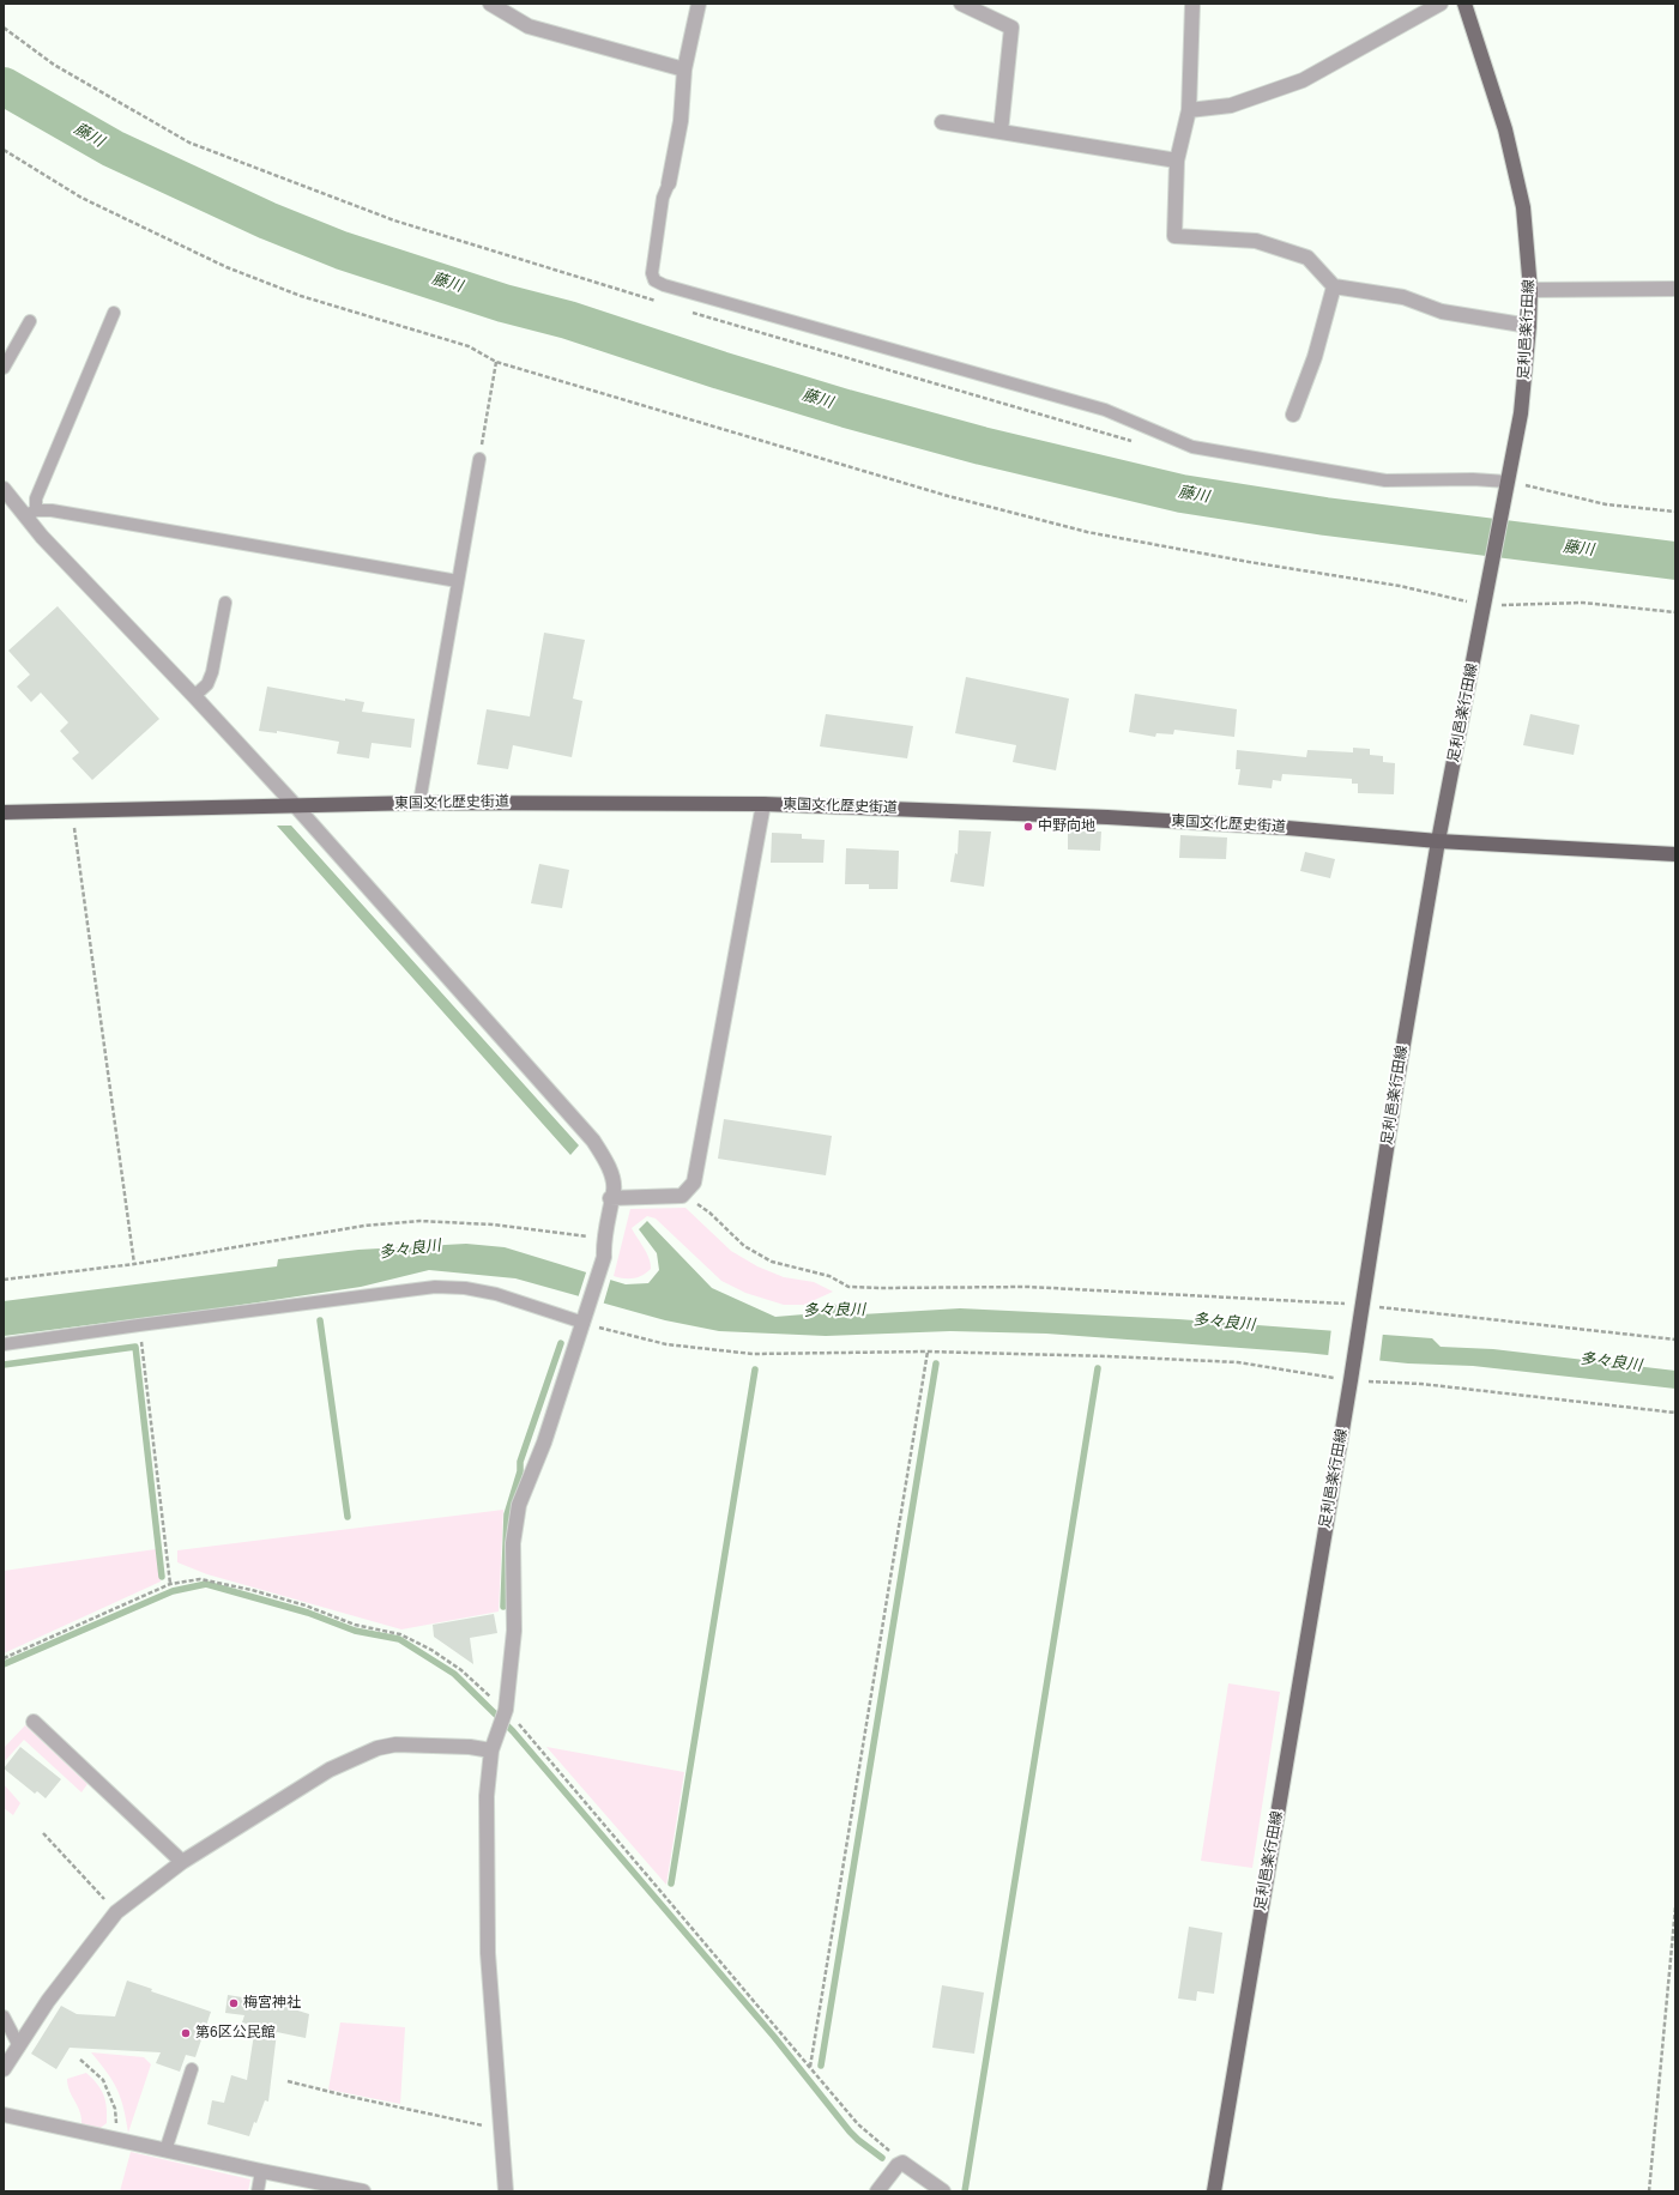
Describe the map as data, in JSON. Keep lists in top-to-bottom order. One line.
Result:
{"streets":{"highway":["東国文化歴史街道"],"main road":["足利邑楽行田線"]},"crossings":[["足利邑楽行田線","東国文化歴史街道"]],"water":["藤川","多々良川"],"places":["中野向地","梅宮神社","第6区公民館"]}
